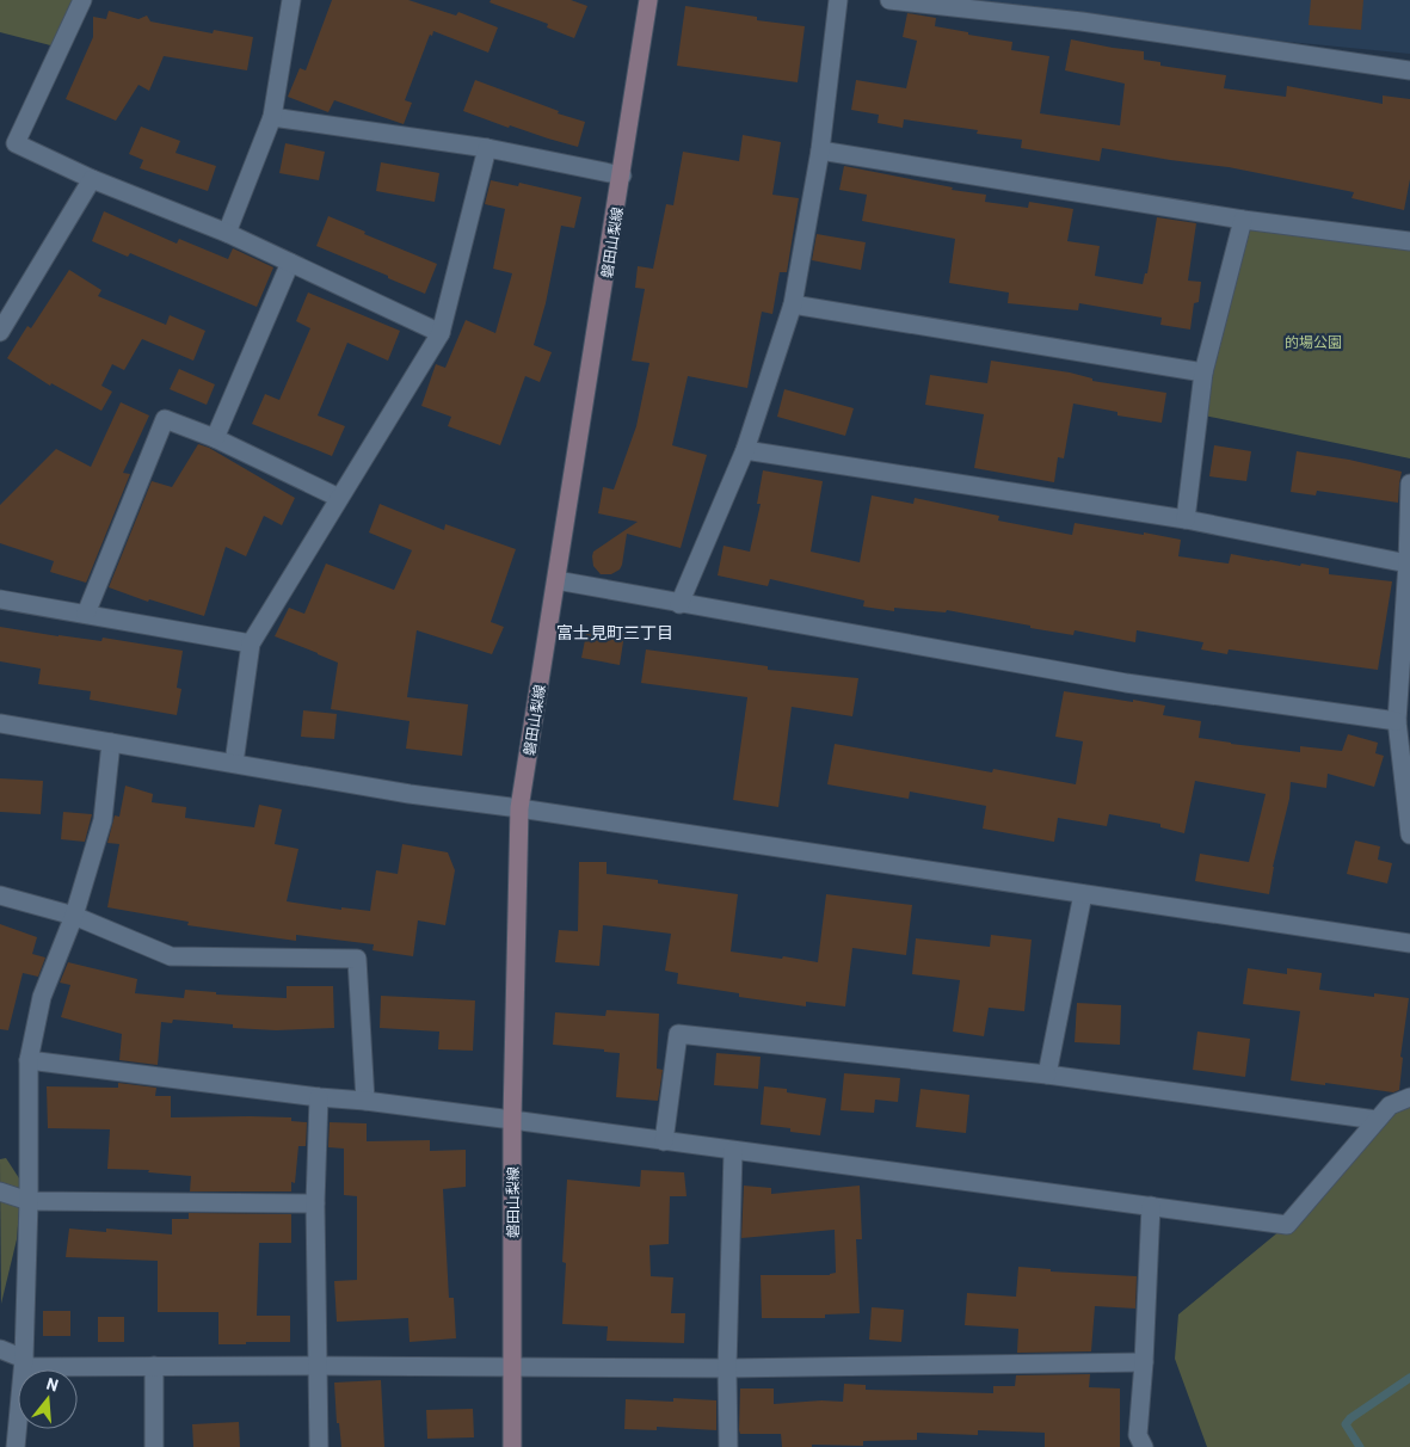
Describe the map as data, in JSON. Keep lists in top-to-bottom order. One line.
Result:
{"streets":{"main road":["磐田山梨線"]},"districts":["富士見町三丁目"],"parks":["的場公園"],"north":"top"}
